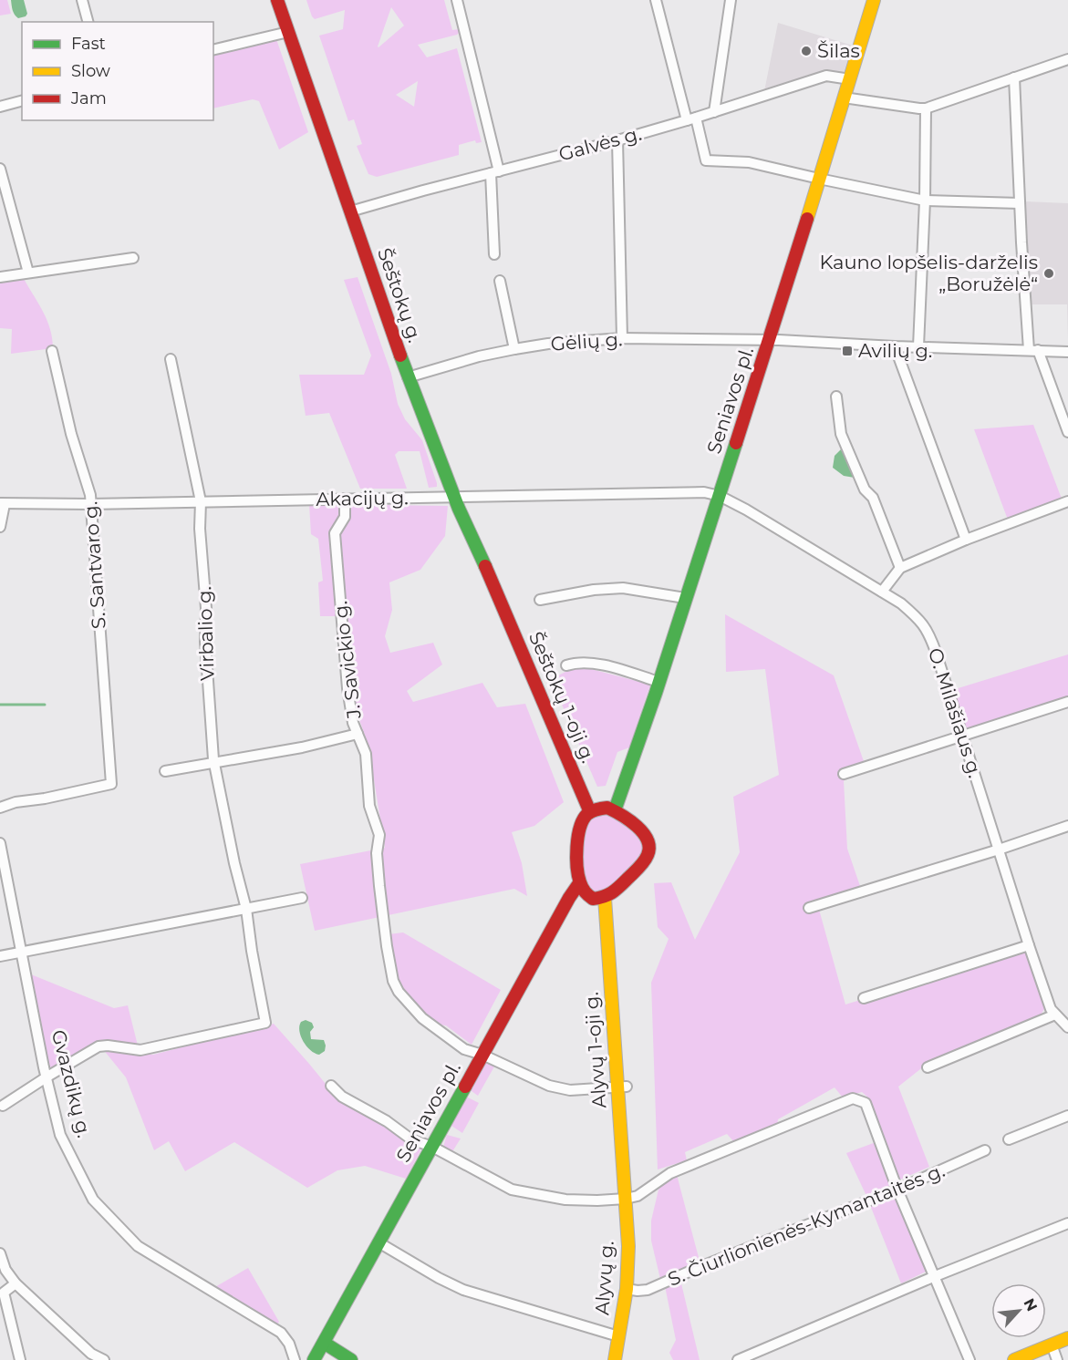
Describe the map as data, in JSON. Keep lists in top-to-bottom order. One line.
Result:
{"streets":{"main road":["Šeštokų g.","Seniavos pl.","Šeštokų 1-oji g.","Alyvų 1-oji g.","Alyvų g."],"street":["Galvės g.","Gėlių g.","Akacijų g.","S. Santvaro g.","Virbalio g.","J. Savickio g.","O. Milašiaus g.","Gvazdikų g.","S. Čiurlionienės-Kymantaitės g."]},"crossings":[["Galvės g.","Šeštokų g."],["Galvės g.","Seniavos pl."],["Šeštokų g.","Gėlių g."],["Šeštokų g.","Akacijų g."],["Šeštokų g.","Šeštokų 1-oji g."],["Gėlių g.","Seniavos pl."],["Seniavos pl.","Akacijų g."],["Seniavos pl.","J. Savickio g."],["Seniavos pl.","Šeštokų 1-oji g."],["Seniavos pl.","O. Milašiaus g."],["Seniavos pl.","Alyvų 1-oji g."],["Akacijų g.","S. Santvaro g."],["Akacijų g.","Virbalio g."],["Akacijų g.","J. Savickio g."],["Akacijų g.","O. Milašiaus g."],["Virbalio g.","Gvazdikų g."],["J. Savickio g.","Alyvų 1-oji g."],["Šeštokų 1-oji g.","Alyvų 1-oji g."],["Alyvų 1-oji g.","Alyvų g."],["S. Čiurlionienės-Kymantaitės g.","Alyvų g."]],"places":{"other":["Šilas","Kauno lopšelis-darželis „Boružėlė“"],"transit":["Avilių g."]},"legend":["Fast","Slow","Jam"],"north":"top right"}
